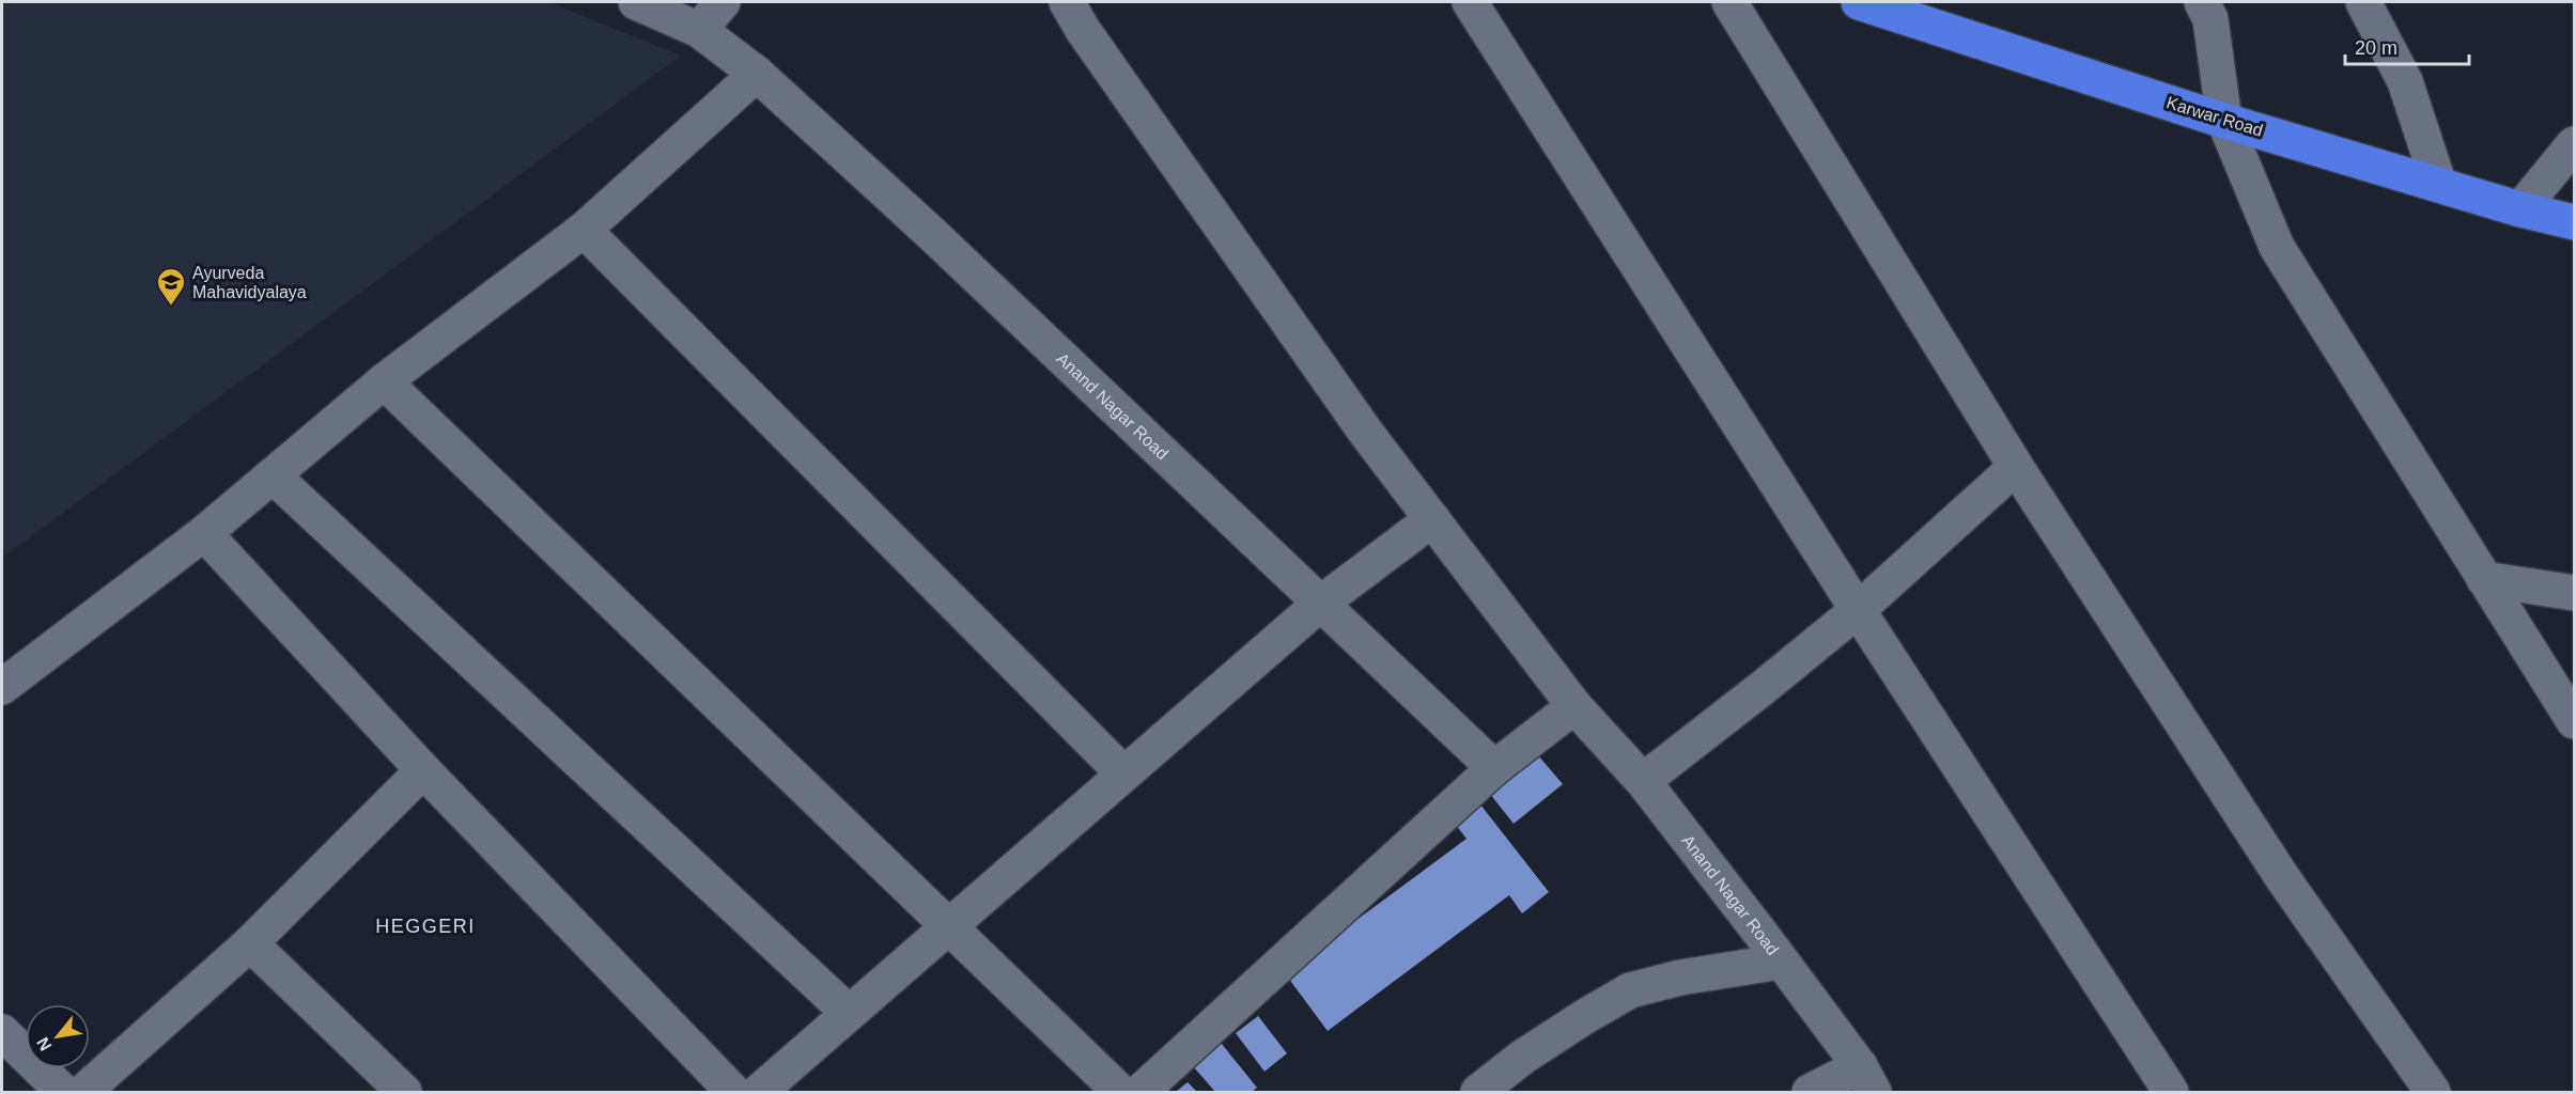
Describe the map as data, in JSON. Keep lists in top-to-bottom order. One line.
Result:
{"streets":{"highway":["Karwar Road"],"street":["Anand Nagar Road"]},"districts":["HEGGERI"],"places":{"school or university":["Ayurveda Mahavidyalaya"]},"scale_bar":"20 m","north":"bottom left"}
